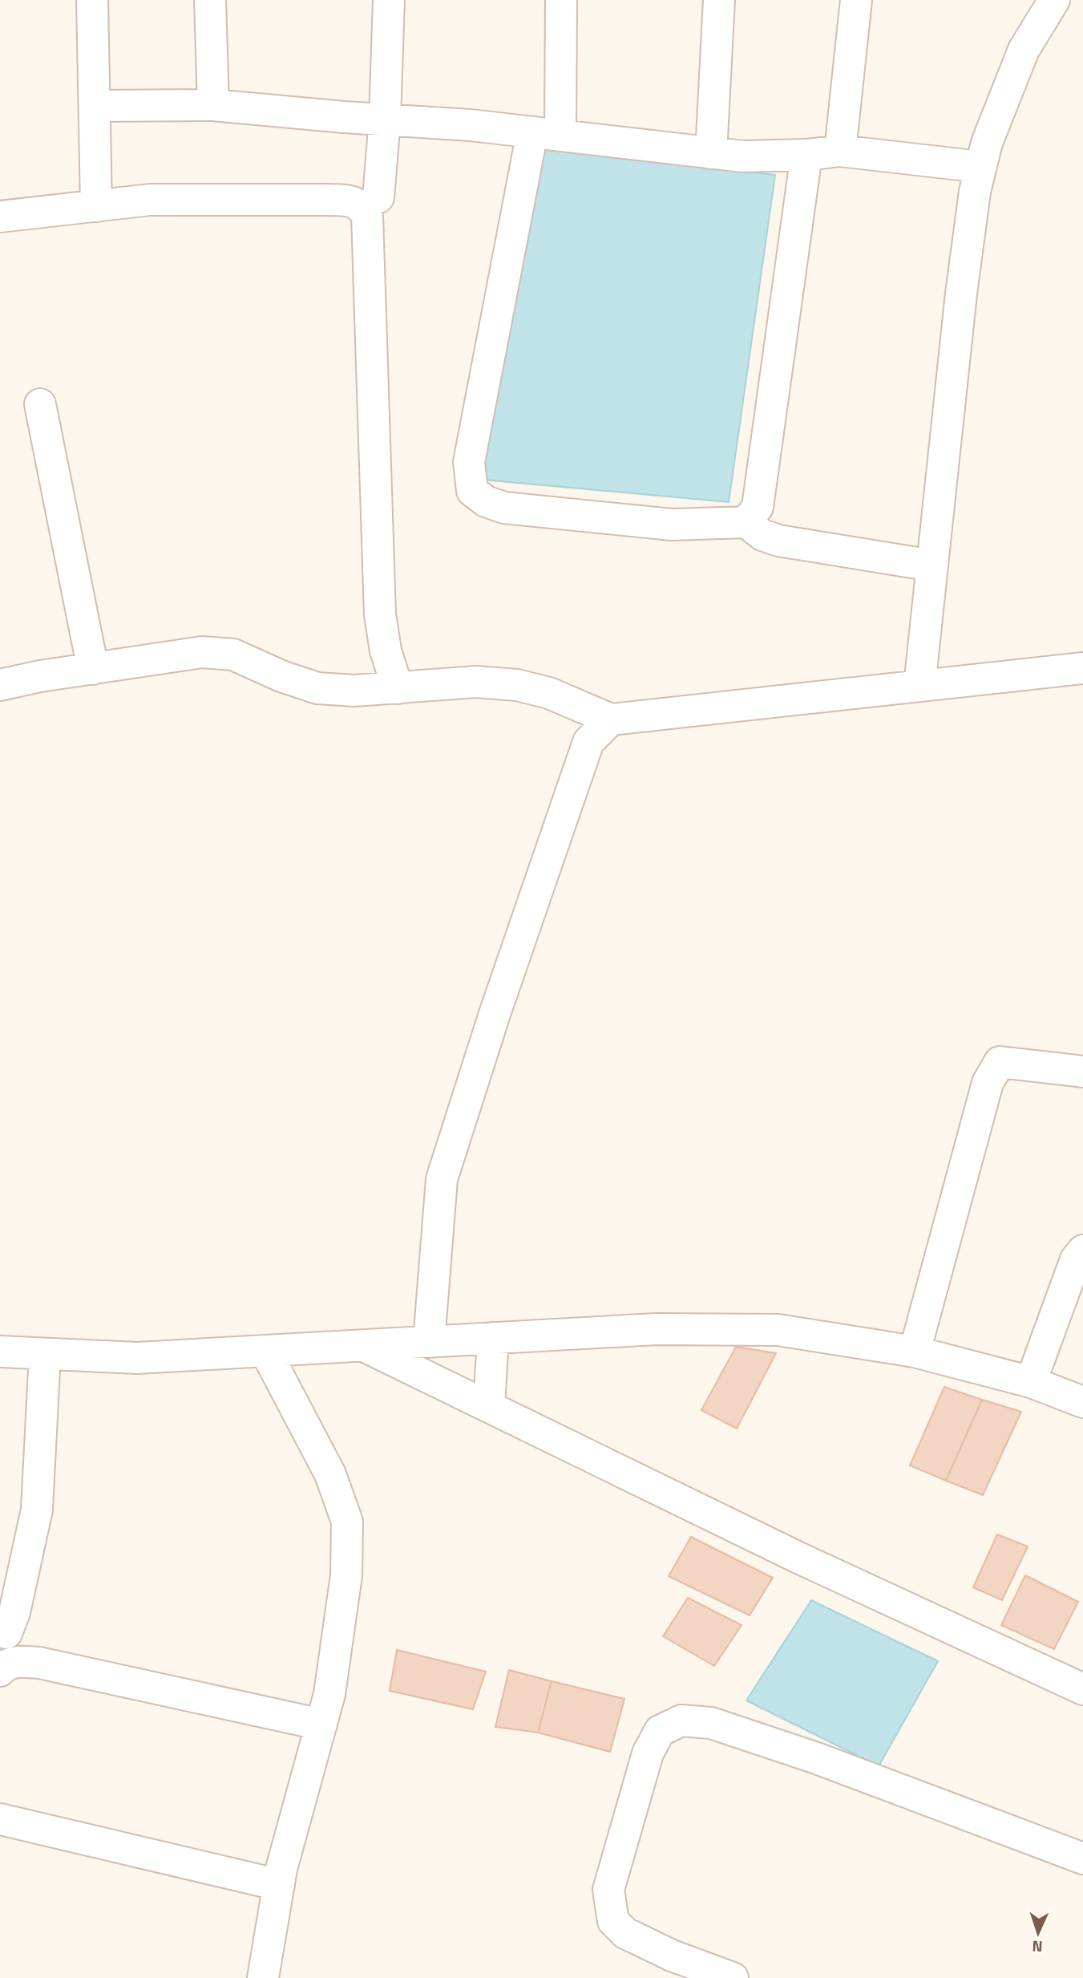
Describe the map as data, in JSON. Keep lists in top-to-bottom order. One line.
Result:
{"north":"bottom"}
